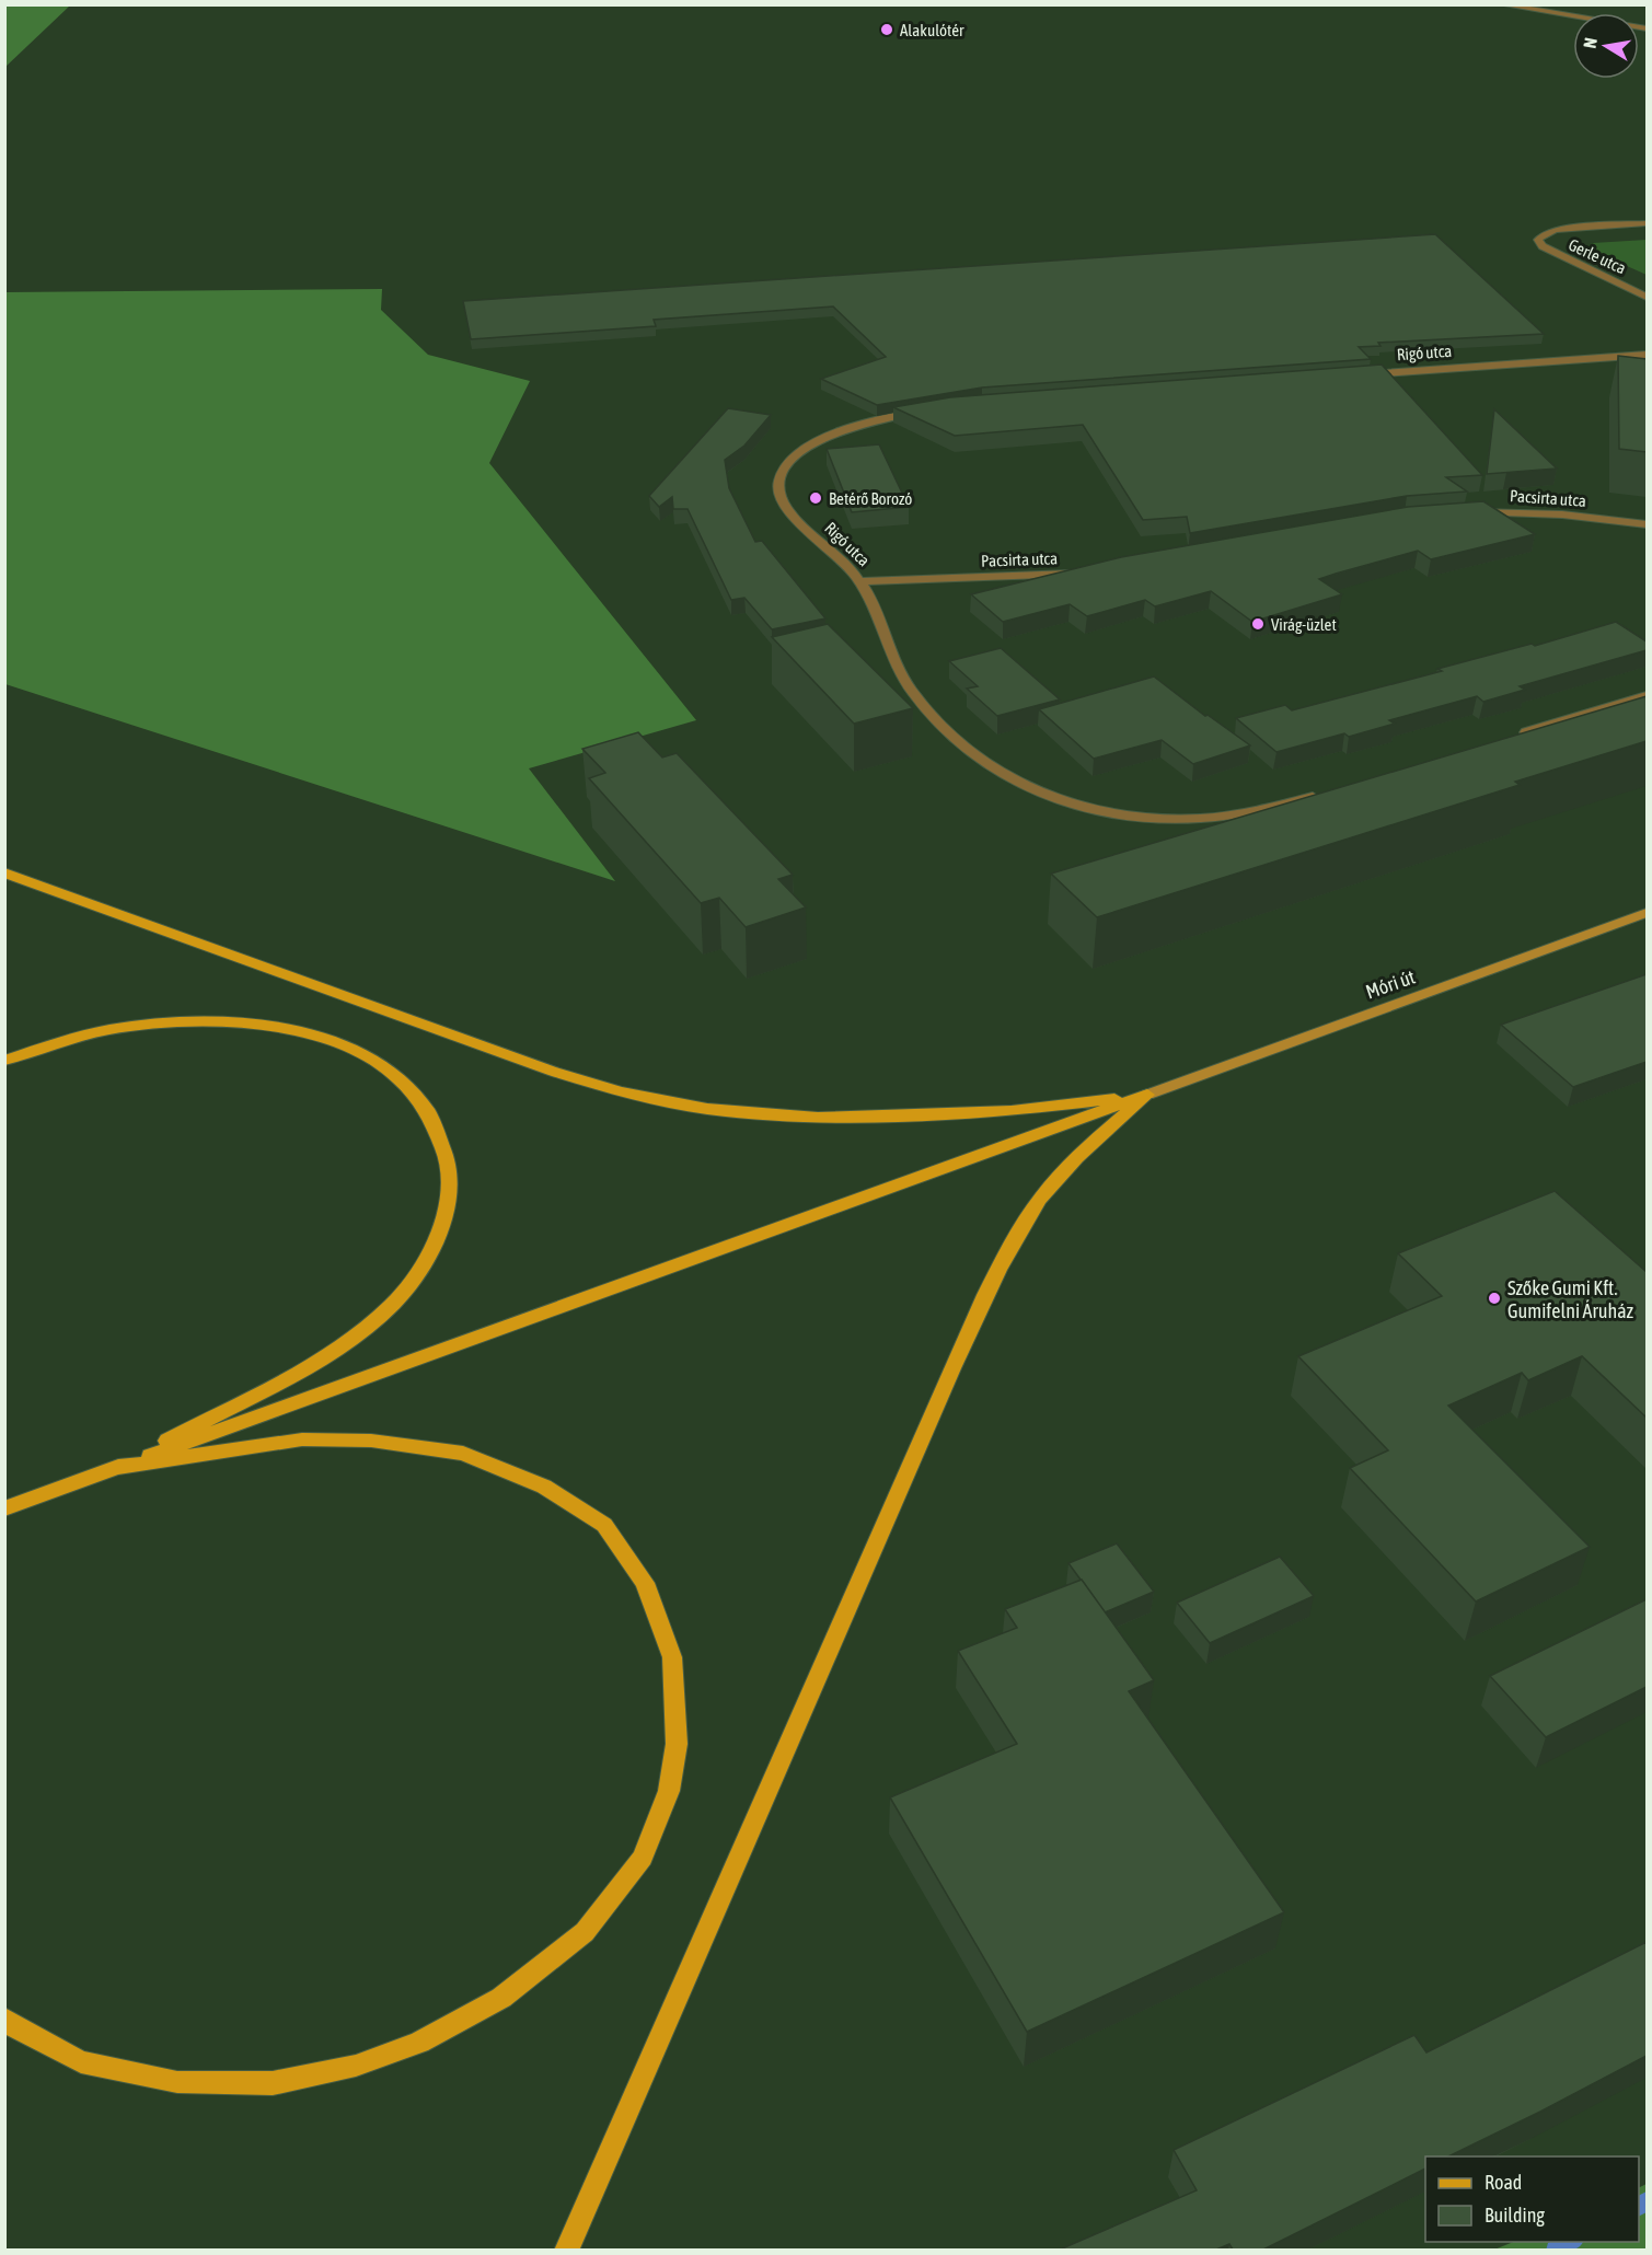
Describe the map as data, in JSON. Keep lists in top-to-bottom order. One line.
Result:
{"streets":{"main road":["Móri út"],"street":["Gerle utca","Rigó utca","Pacsirta utca"]},"crossings":[["Rigó utca","Pacsirta utca"]],"places":["Alakulótér","Betérő Borozó","Virág-üzlet","Szőke Gumi Kft. Gumifelni Áruház"],"legend":["Road","Building"],"north":"left"}
